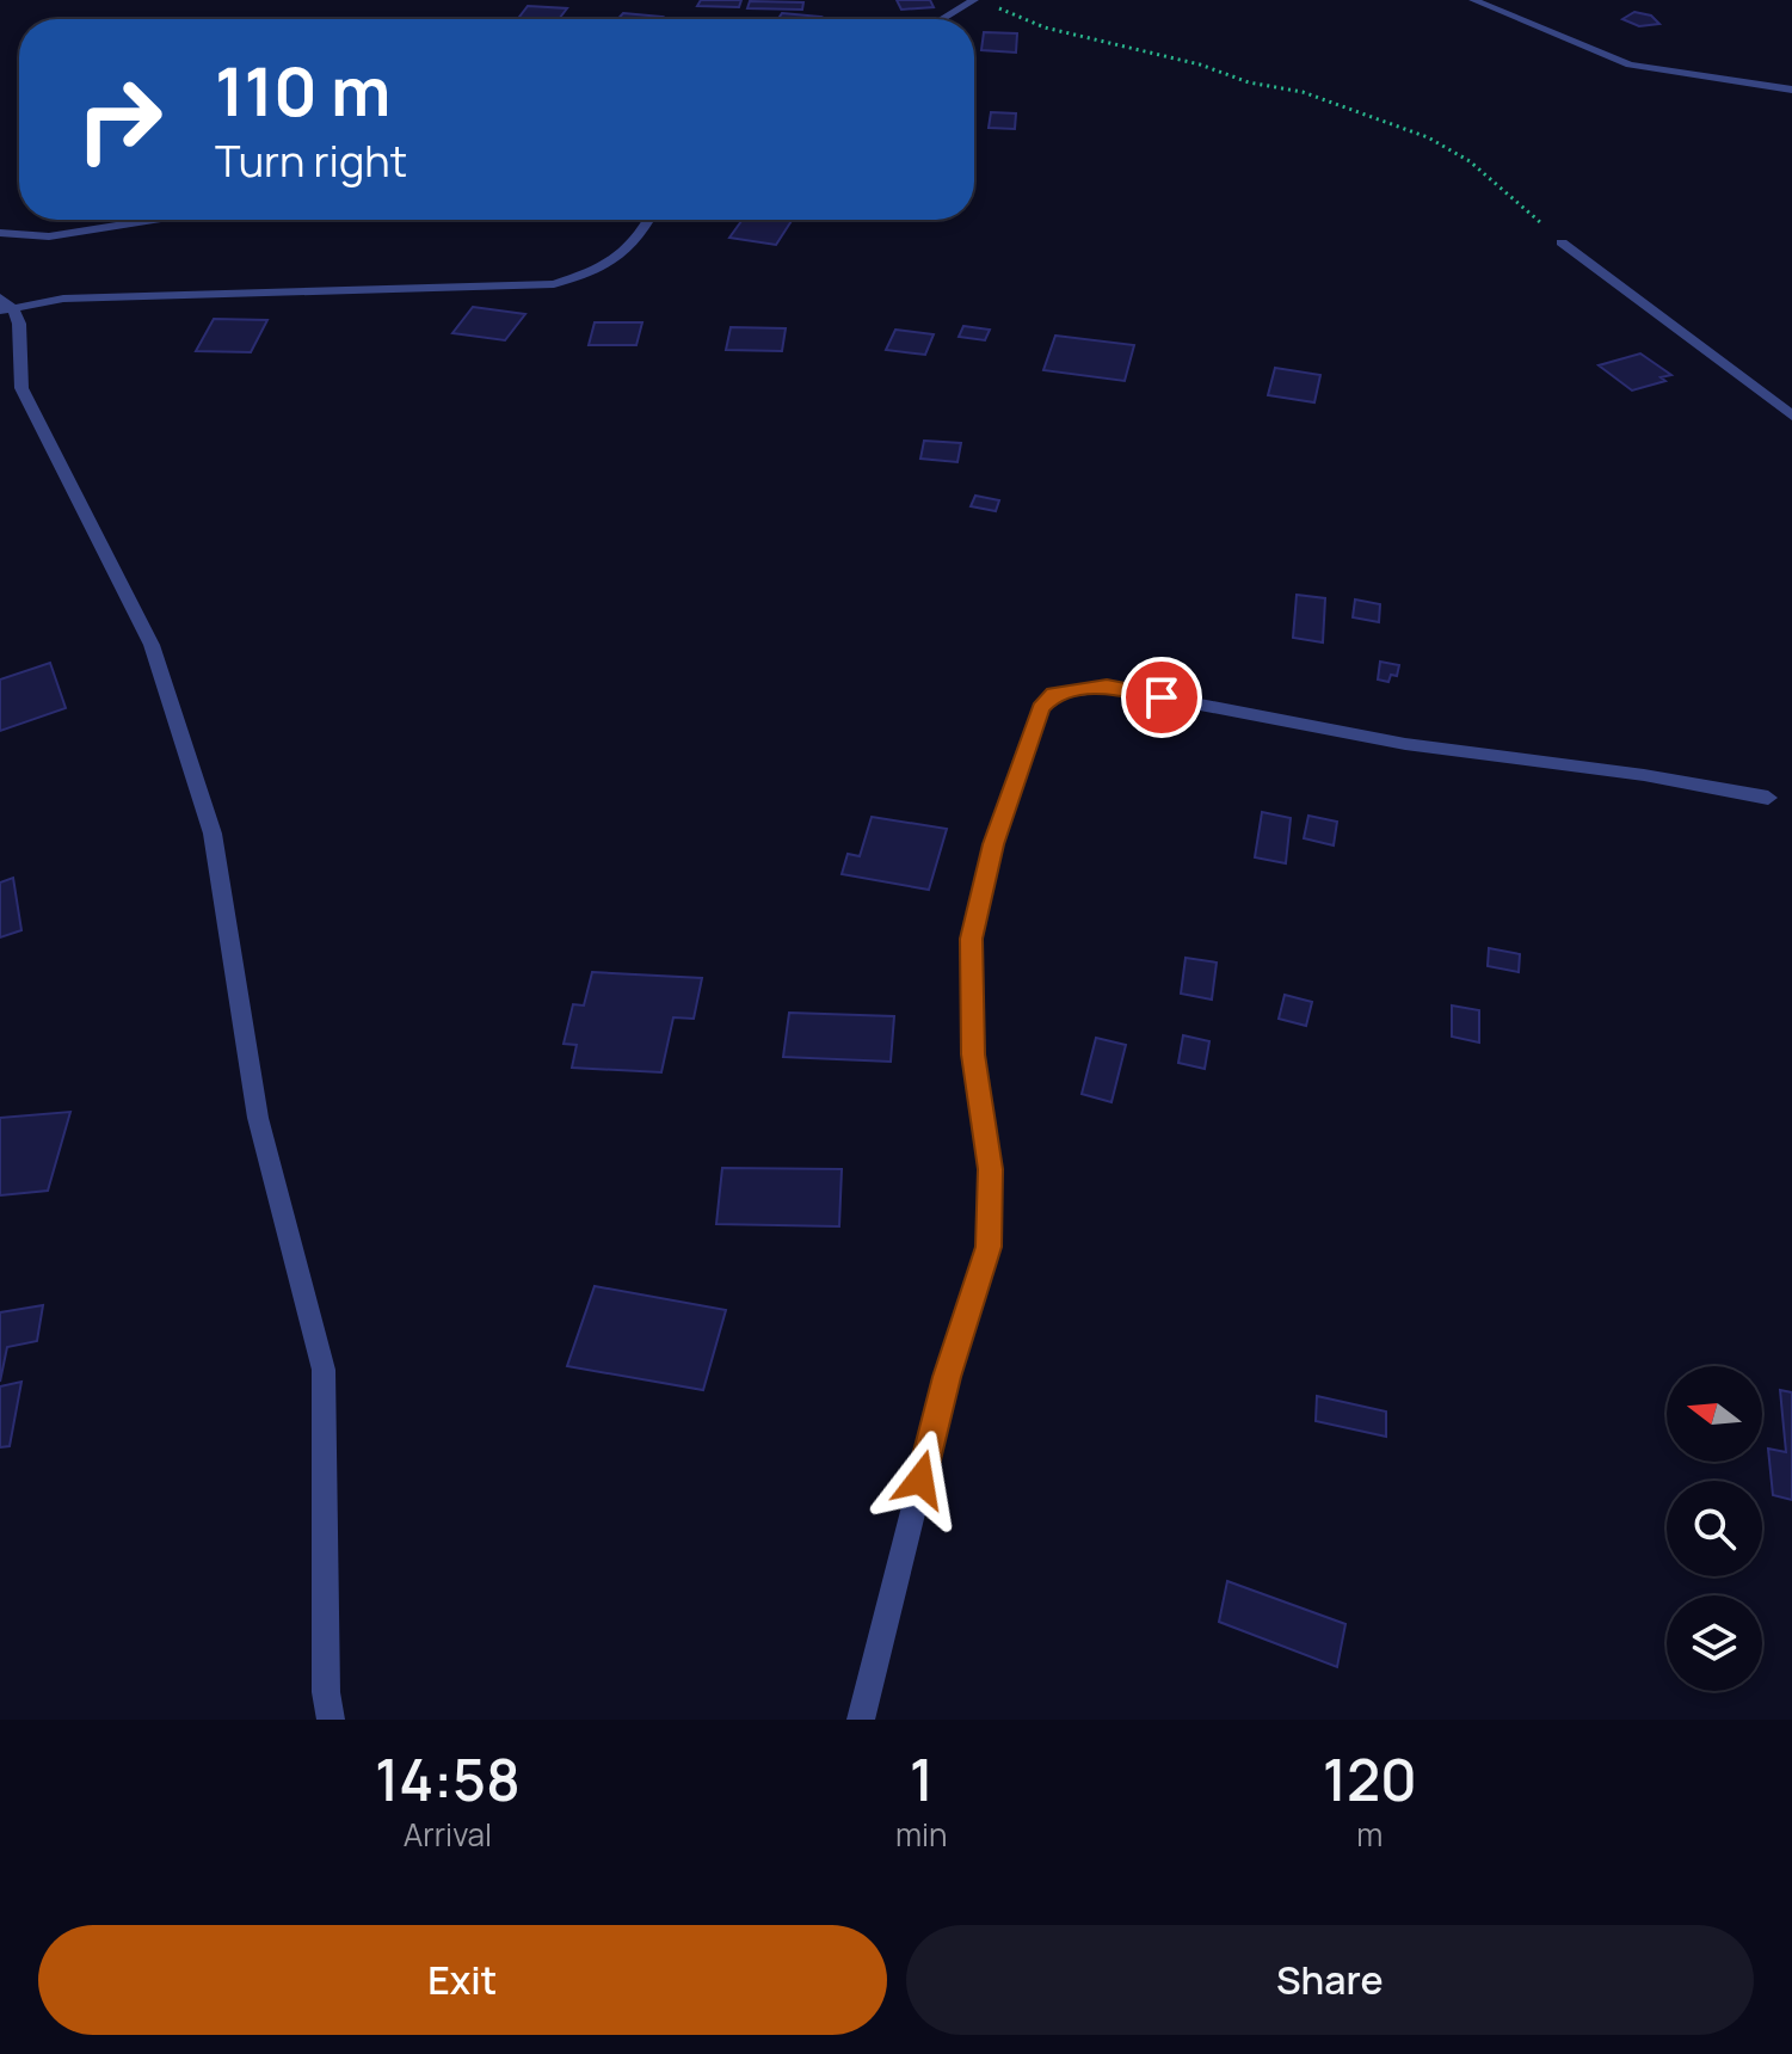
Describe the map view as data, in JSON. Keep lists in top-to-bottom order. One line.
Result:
{"north":"left","page":{"turn":["110 m","Turn right"],"eta":["14:58","Arrival","1","min","120","m"],"buttons":["Exit","Share"]}}
